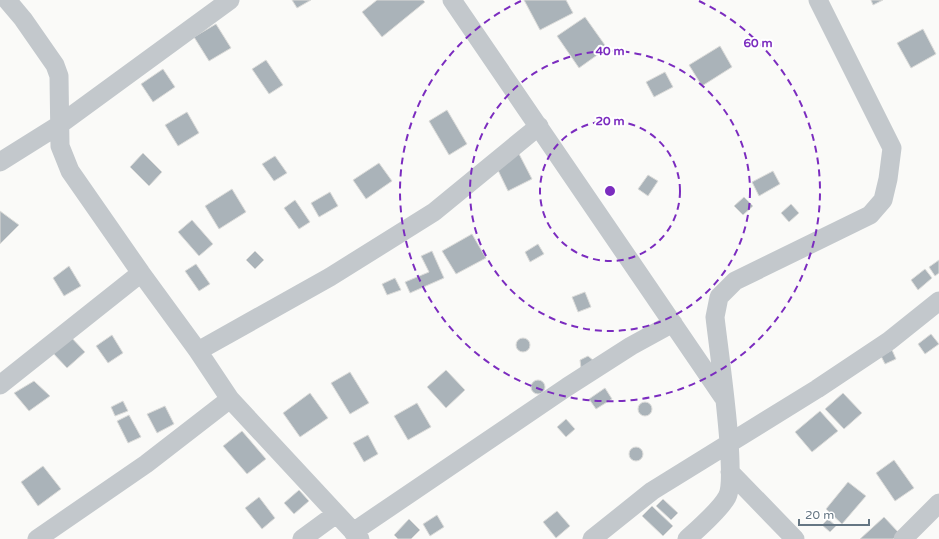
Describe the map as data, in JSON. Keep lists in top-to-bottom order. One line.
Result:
{"scale_bar":"20 m","rings":["60 m","40 m","20 m"]}
